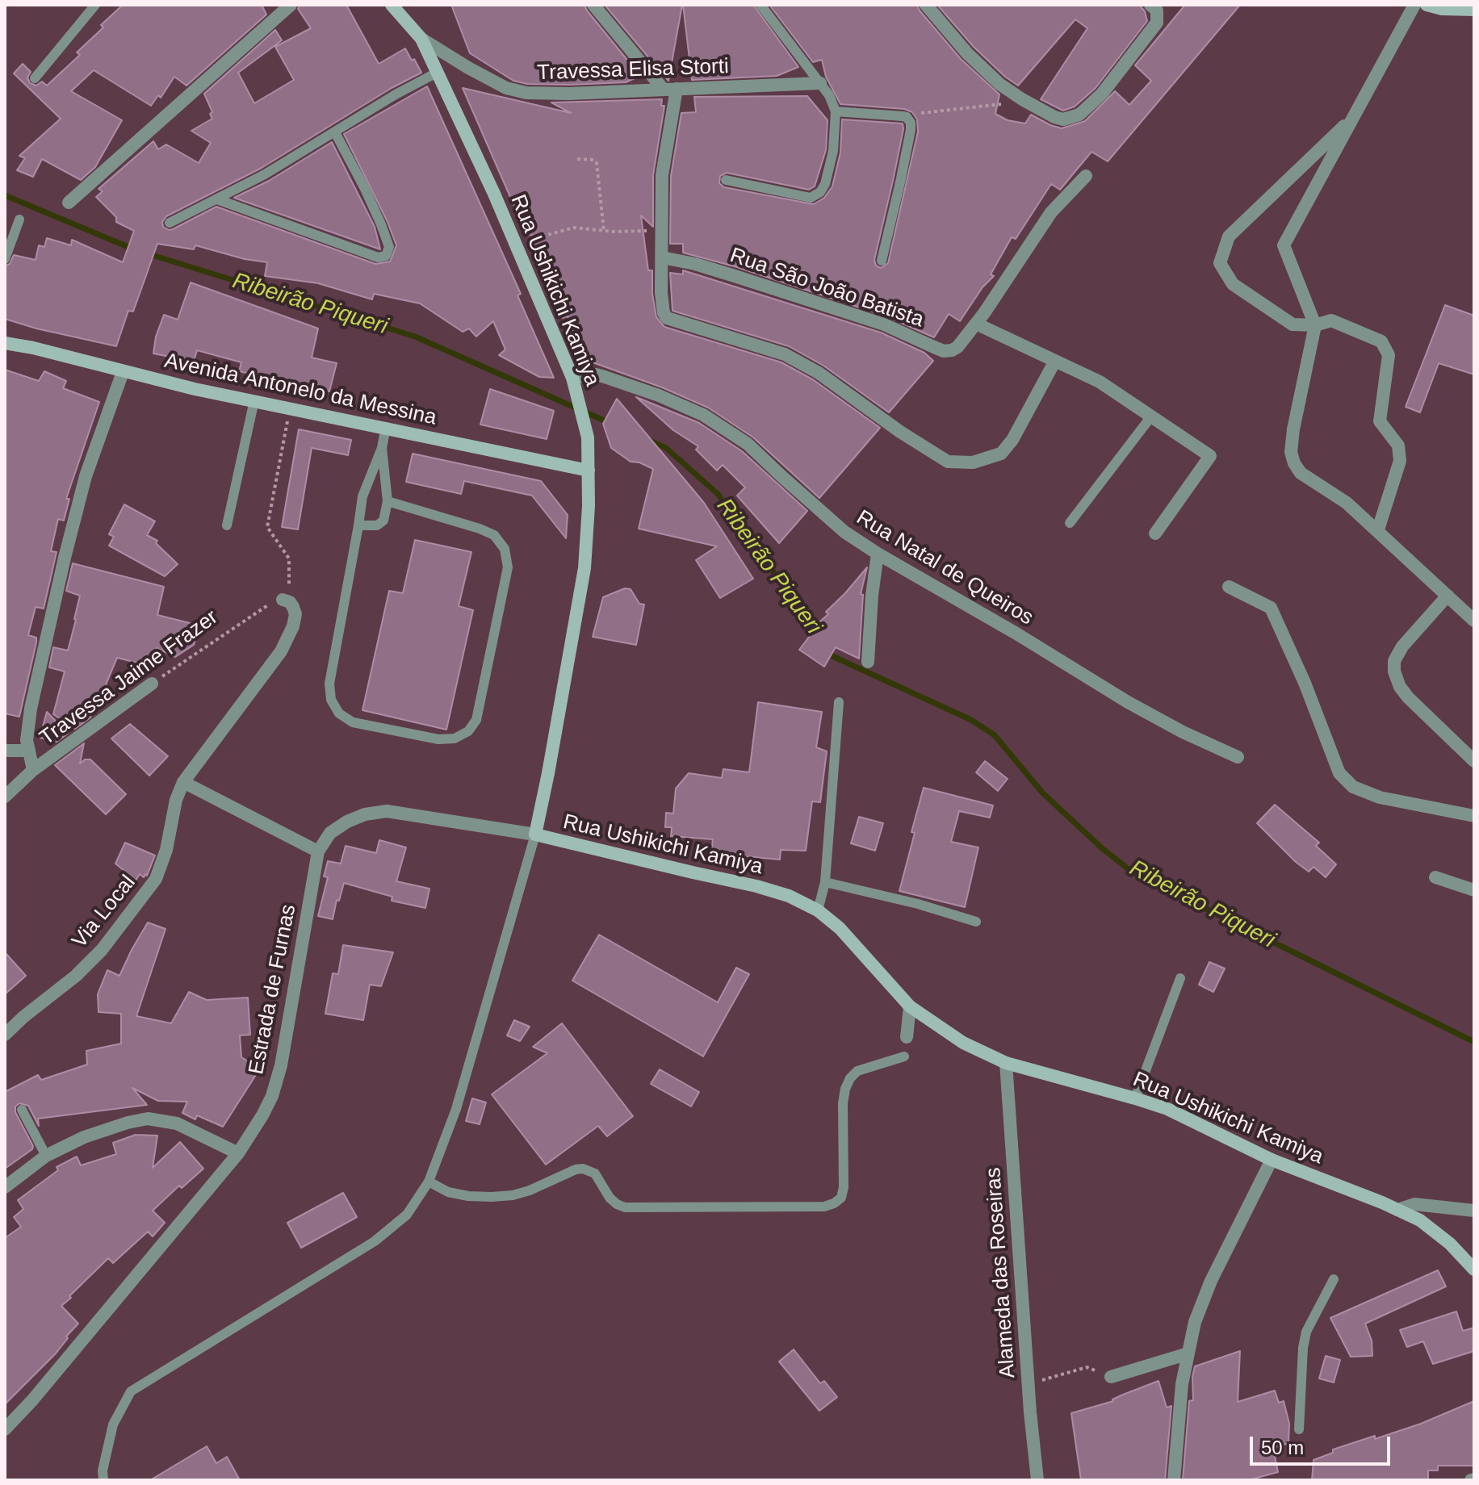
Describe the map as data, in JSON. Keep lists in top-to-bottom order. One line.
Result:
{"streets":{"main road":["Rua Ushikichi Kamiya","Avenida Antonelo da Messina"],"street":["Travessa Elisa Storti","Rua São João Batista","Rua Natal de Queiros","Travessa Jaime Frazer","Via Local","Estrada de Furnas","Alameda das Roseiras"]},"crossings":[["Travessa Elisa Storti","Rua Ushikichi Kamiya"],["Rua Ushikichi Kamiya","Avenida Antonelo da Messina"],["Rua Ushikichi Kamiya","Rua Natal de Queiros"],["Rua Ushikichi Kamiya","Alameda das Roseiras"],["Travessa Jaime Frazer","Via Local"]],"water":["Ribeirão Piqueri"],"scale_bar":"50 m"}
